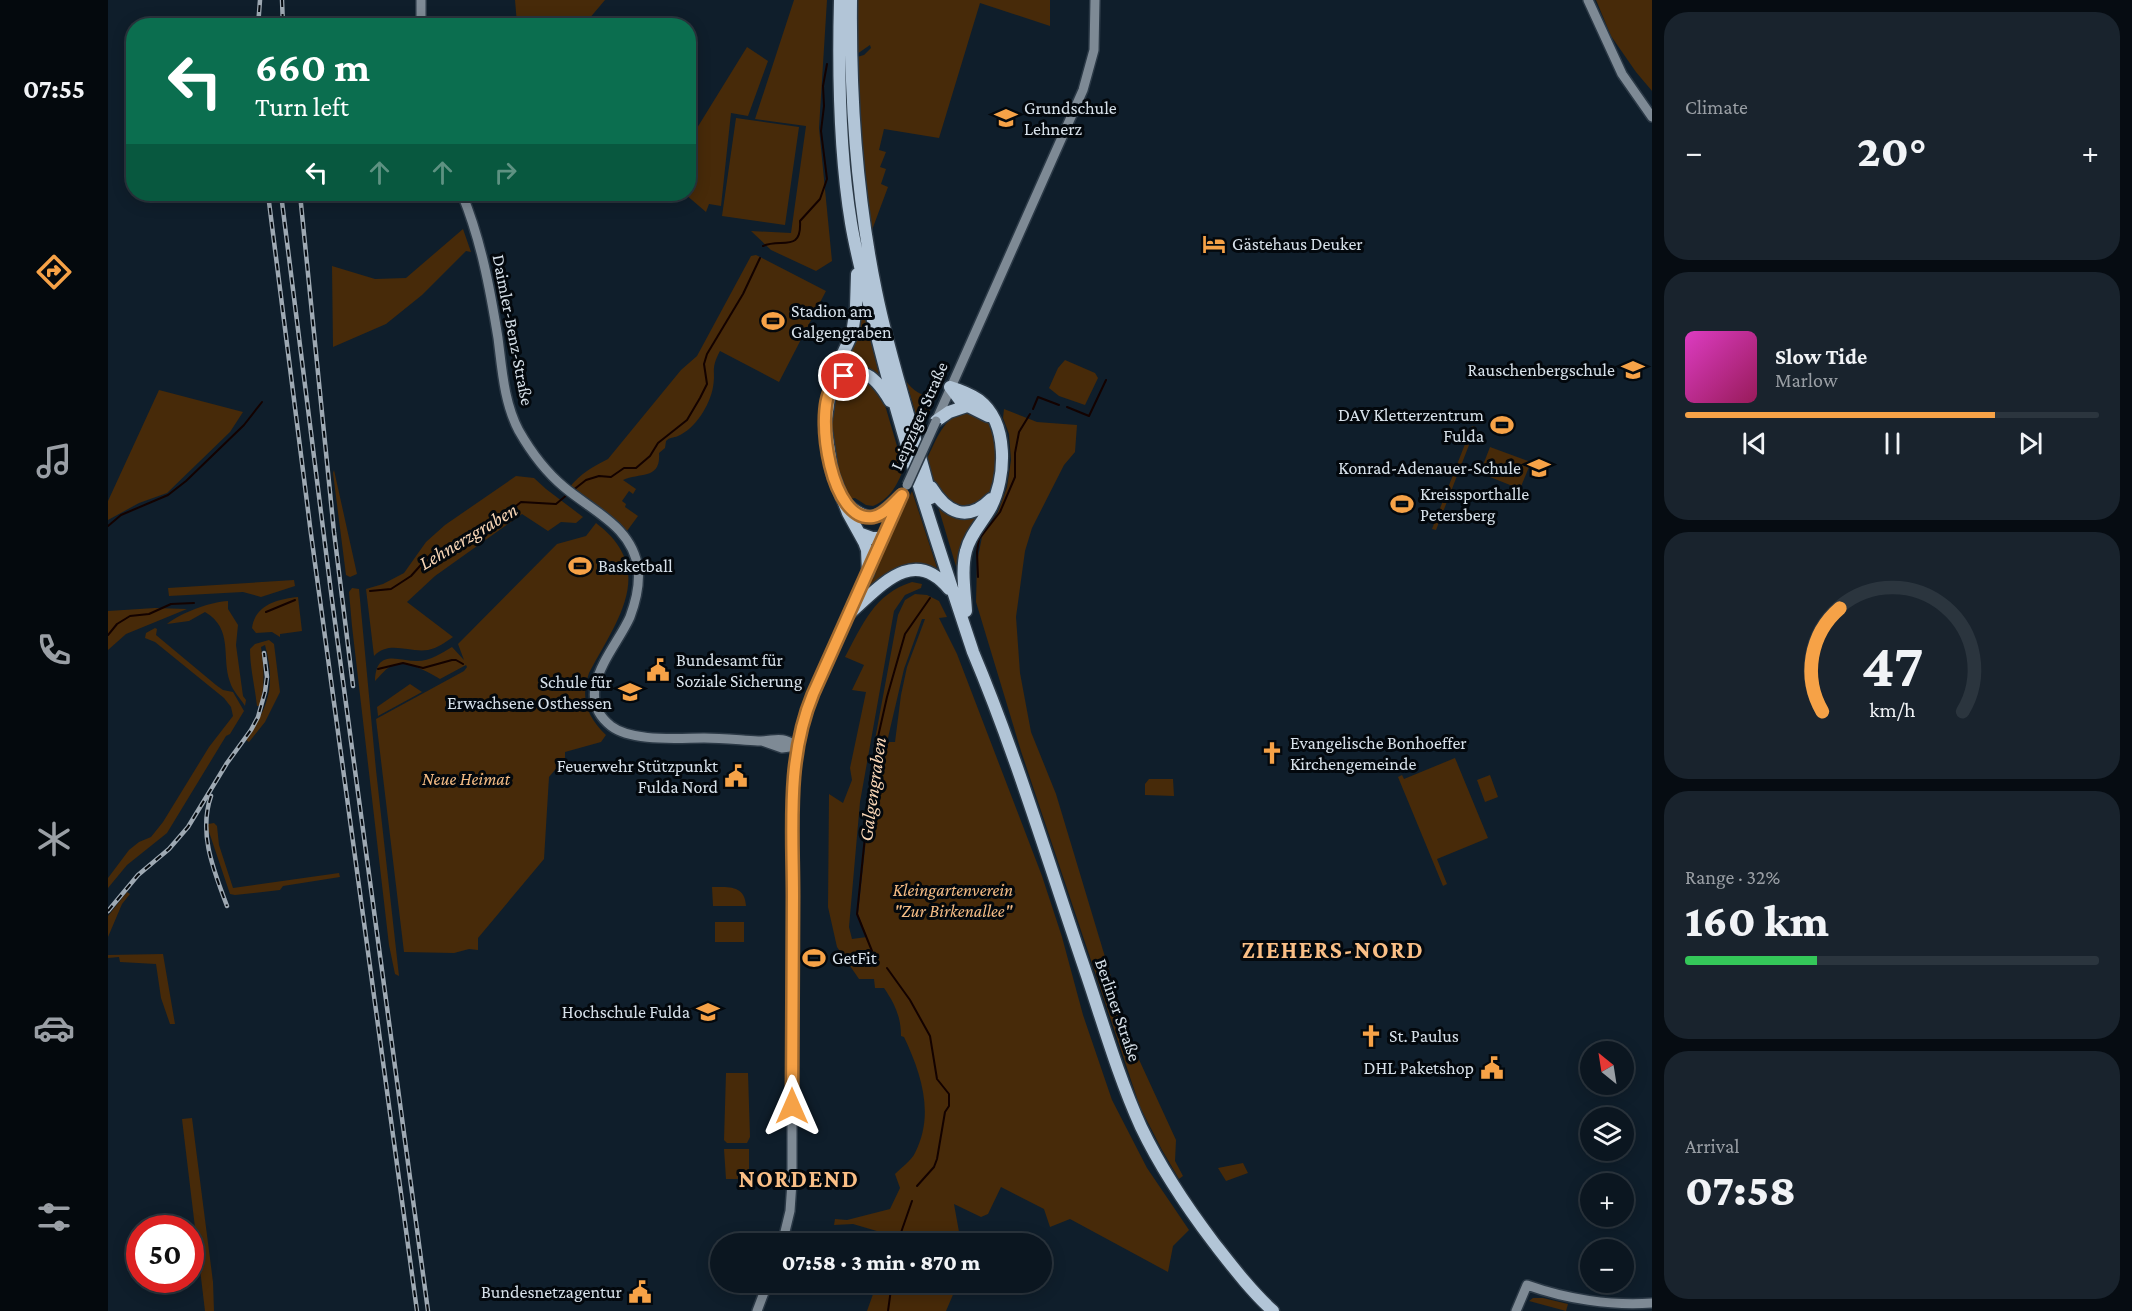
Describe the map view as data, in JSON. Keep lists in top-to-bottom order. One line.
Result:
{"streets":{"highway":["Berliner Straße"],"main road":["Daimler-Benz-Straße","Leipziger Straße"]},"crossings":[["Daimler-Benz-Straße","Leipziger Straße"]],"districts":["ZIEHERS-NORD","NORDEND"],"water":["Lehnerzgraben","Galgengraben"],"parks":["Neue Heimat","Kleingartenverein \"Zur Birkenallee\""],"places":{"school or university":["Grundschule Lehnerz","Rauschenbergschule","Konrad-Adenauer-Schule","Schule für Erwachsene Osthessen","Hochschule Fulda"],"hotel":["Gästehaus Deuker"],"sports":["Stadion am Galgengraben","DAV Kletterzentrum Fulda","Kreissporthalle Petersberg","Basketball","GetFit"],"public building":["Bundesamt für Soziale Sicherung","Feuerwehr Stützpunkt Fulda Nord","DHL Paketshop","Bundesnetzagentur"],"church":["Evangelische Bonhoeffer Kirchengemeinde","St. Paulus"]},"north":"top left","page":{"tabs":"07:55","tile":["Climate",["Range · 32%","160 km"],["Arrival","07:58"]],"turn":["660 m","Turn left"],"heat":["−","20°","+"],"song":["Slow Tide","Marlow"],"map_buttons":["+","−"],"limit":"50","trip":"07:58 · 3 min · 870 m","gauge":["47","km/h"]}}
